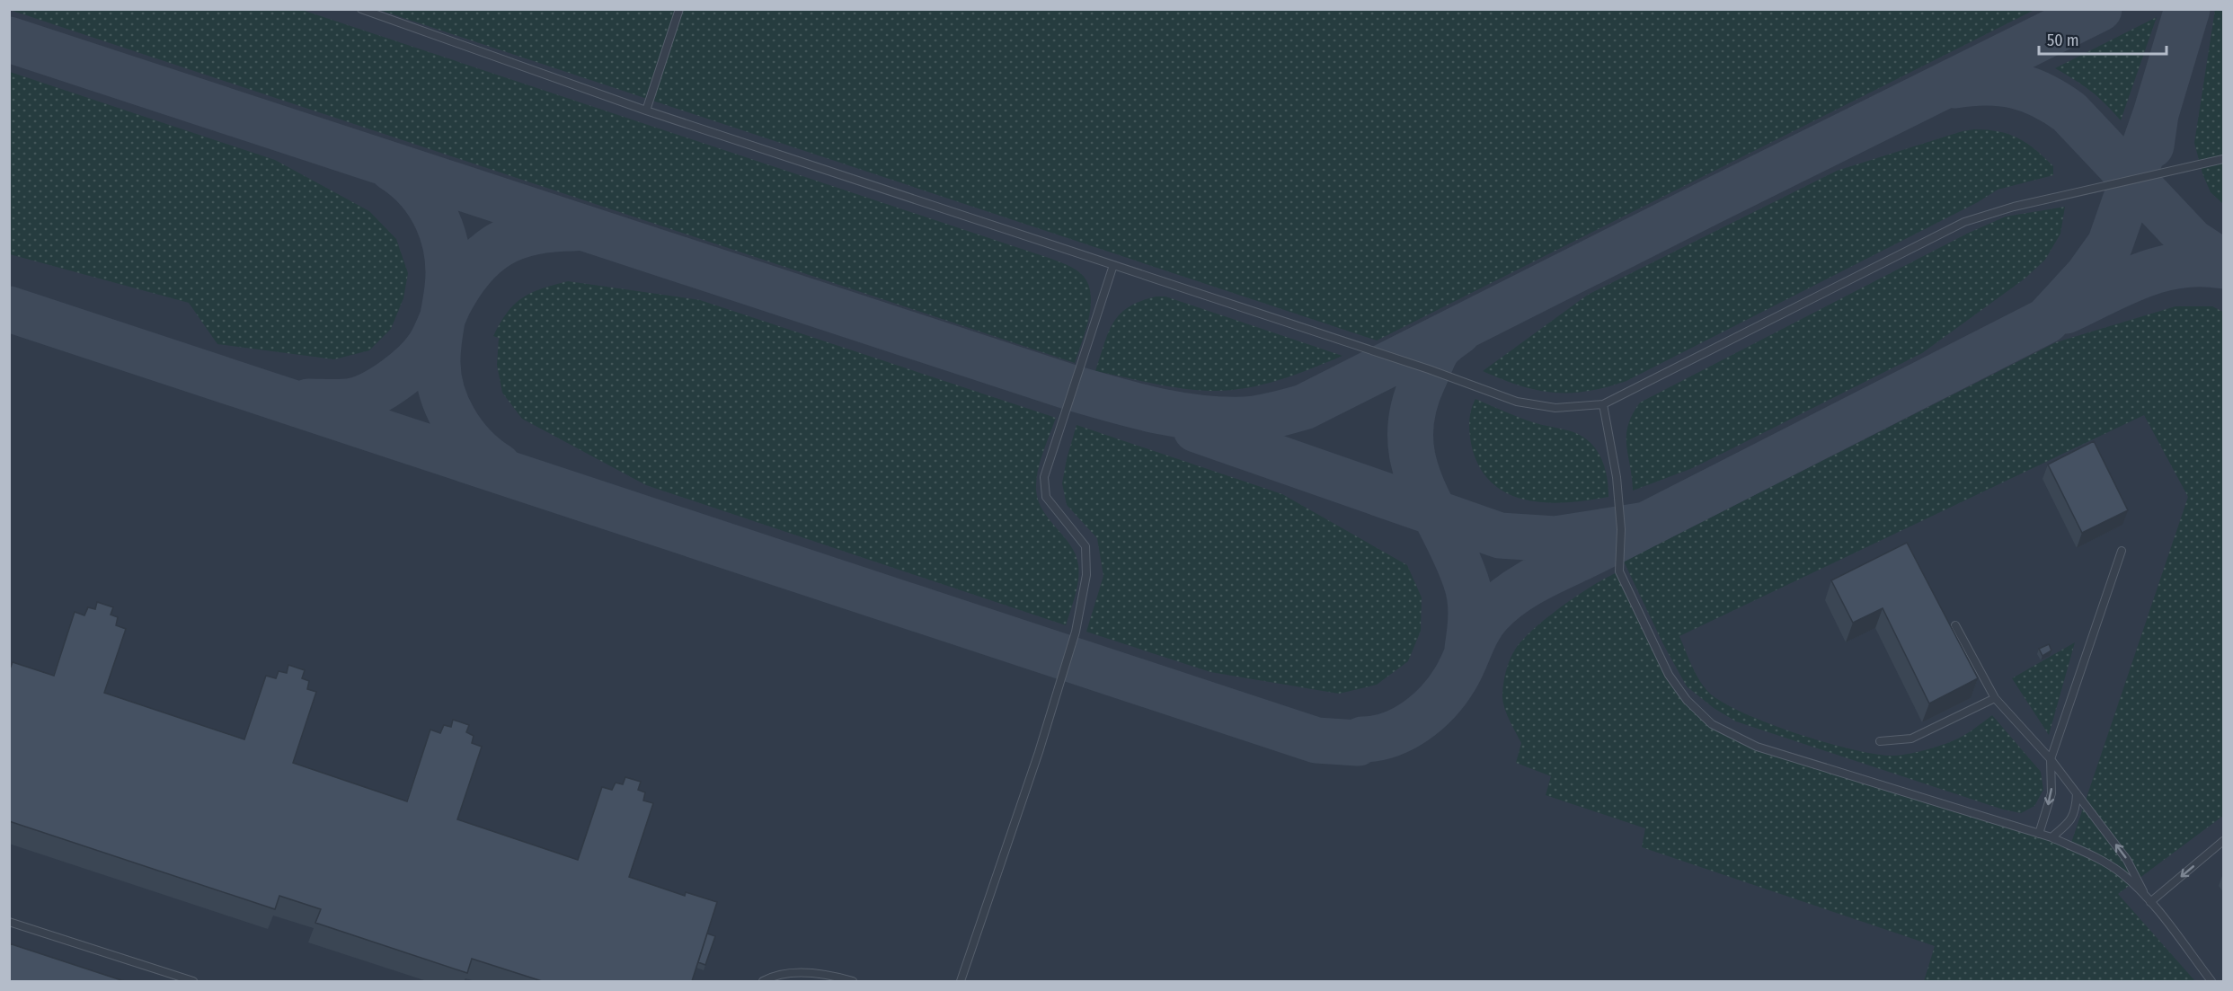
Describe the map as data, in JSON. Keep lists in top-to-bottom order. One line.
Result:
{"scale_bar":"50 m"}
